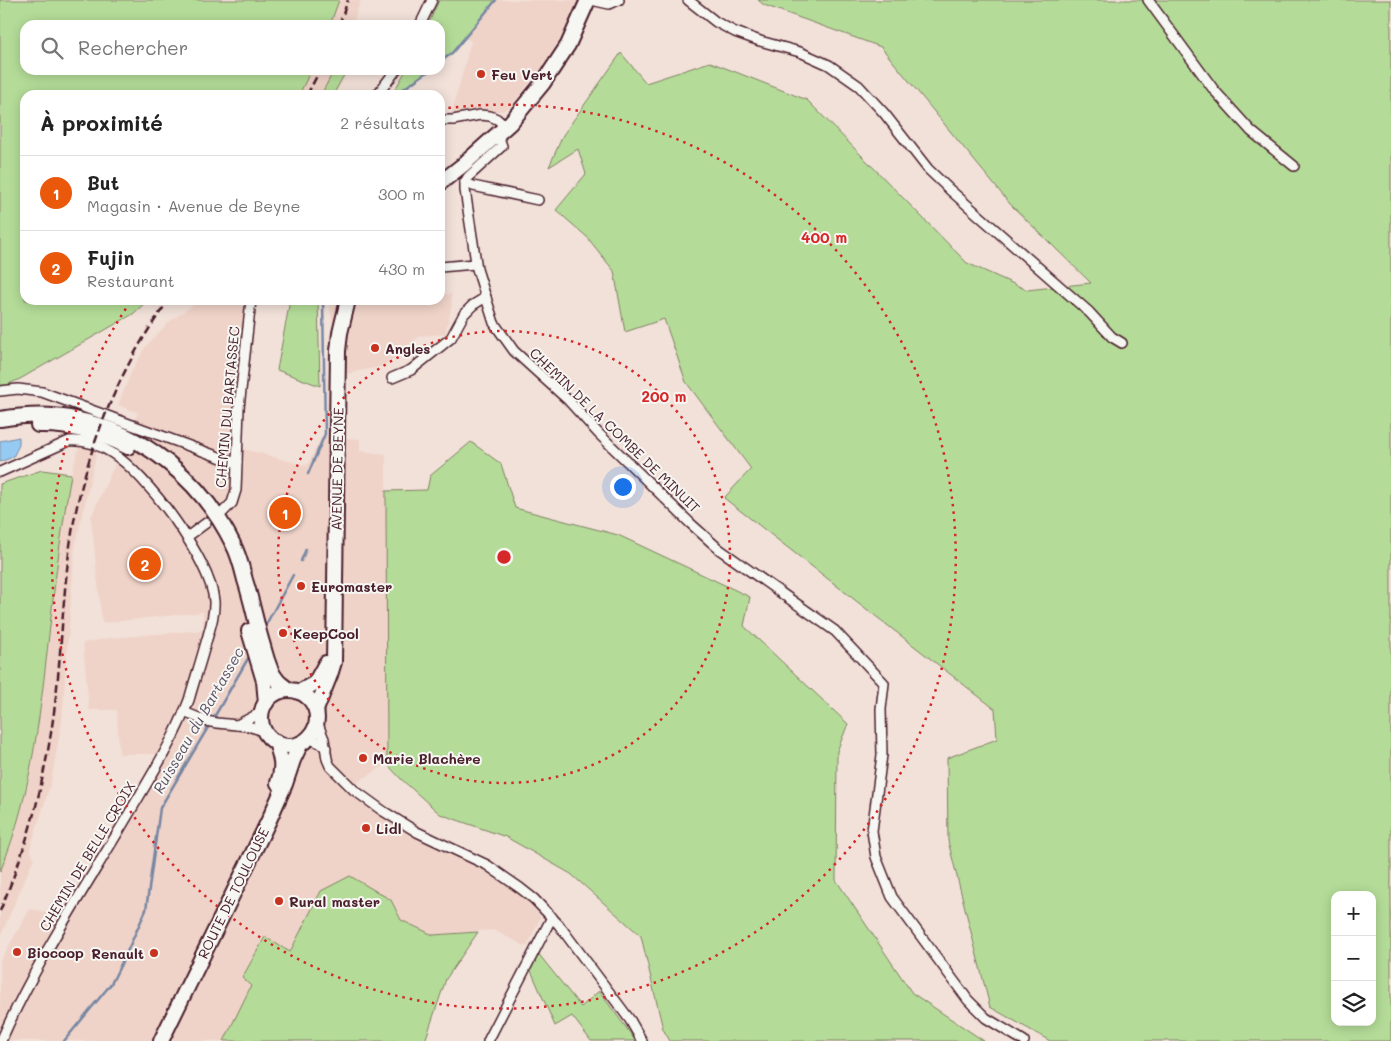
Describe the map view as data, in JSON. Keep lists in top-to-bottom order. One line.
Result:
{"streets":{"main road":["AVENUE DE BEYNE","ROUTE DE TOULOUSE"],"street":["CHEMIN DU BARTASSEC","CHEMIN DE LA COMBE DE MINUIT","CHEMIN DE BELLE CROIX"]},"crossings":[["AVENUE DE BEYNE","ROUTE DE TOULOUSE"]],"water":["Ruisseau du Bartassec"],"places":["Feu Vert","Angles","Euromaster","KeepCool","Marie Blachère","Lidl","Rural master","Biocoop","Renault"],"page":{"search":"Rechercher","heading":["À proximité","2 résultats"],"list":[{"mark":"1","name":"But","note":"Magasin · Avenue de Beyne","value":"300 m"},{"mark":"2","name":"Fujin","note":"Restaurant","value":"430 m"}],"pins":["1","2"],"map_buttons":["+","−"]},"rings":["400 m","200 m"]}
